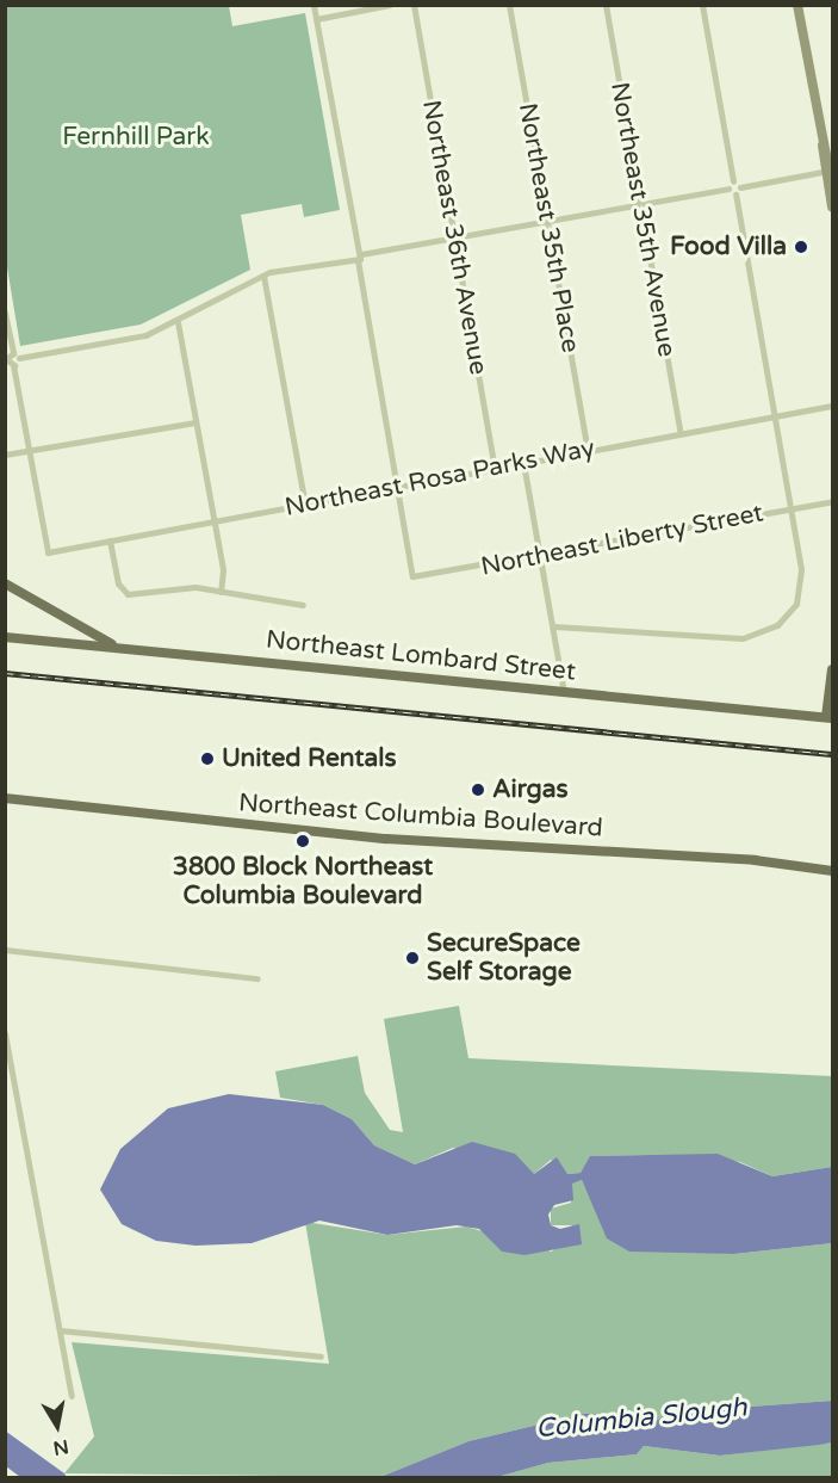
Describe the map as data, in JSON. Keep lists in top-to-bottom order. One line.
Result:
{"streets":{"main road":["Northeast Lombard Street","Northeast Columbia Boulevard"],"street":["Northeast 35th Avenue","Northeast 35th Place","Northeast 36th Avenue","Northeast Rosa Parks Way","Northeast Liberty Street"]},"crossings":[["Northeast 35th Avenue","Northeast Rosa Parks Way"],["Northeast 35th Place","Northeast Rosa Parks Way"],["Northeast 36th Avenue","Northeast Rosa Parks Way"],["Northeast Rosa Parks Way","Northeast Liberty Street"]],"water":["Columbia Slough"],"parks":["Fernhill Park"],"places":["Food Villa","United Rentals","Airgas","3800 Block Northeast Columbia Boulevard","SecureSpace Self Storage"],"north":"bottom"}
